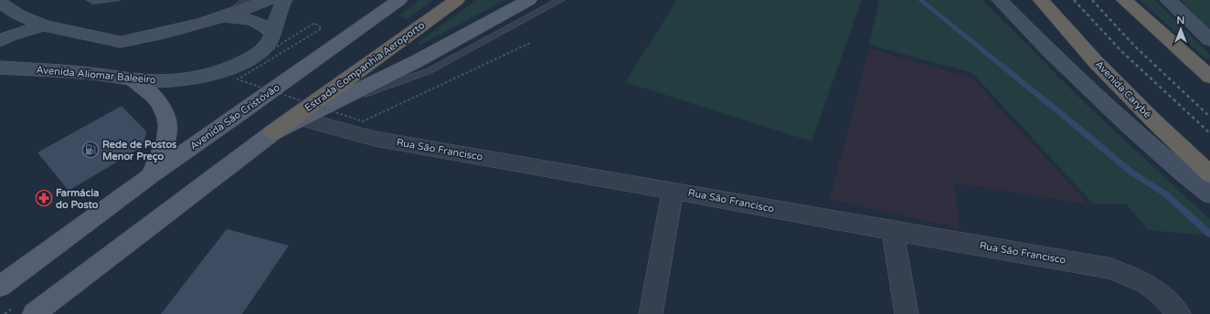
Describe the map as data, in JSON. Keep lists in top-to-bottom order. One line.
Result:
{"streets":{"highway":["Estrada Companhia Aeroporto","Avenida Carybé"],"main road":["Avenida Aliomar Baleeiro","Avenida São Cristóvão"],"street":["Rua São Francisco"]},"places":{"fuel station":["Rede de Postos Menor Preço"],"pharmacy":["Farmácia do Posto"]},"north":"top"}
